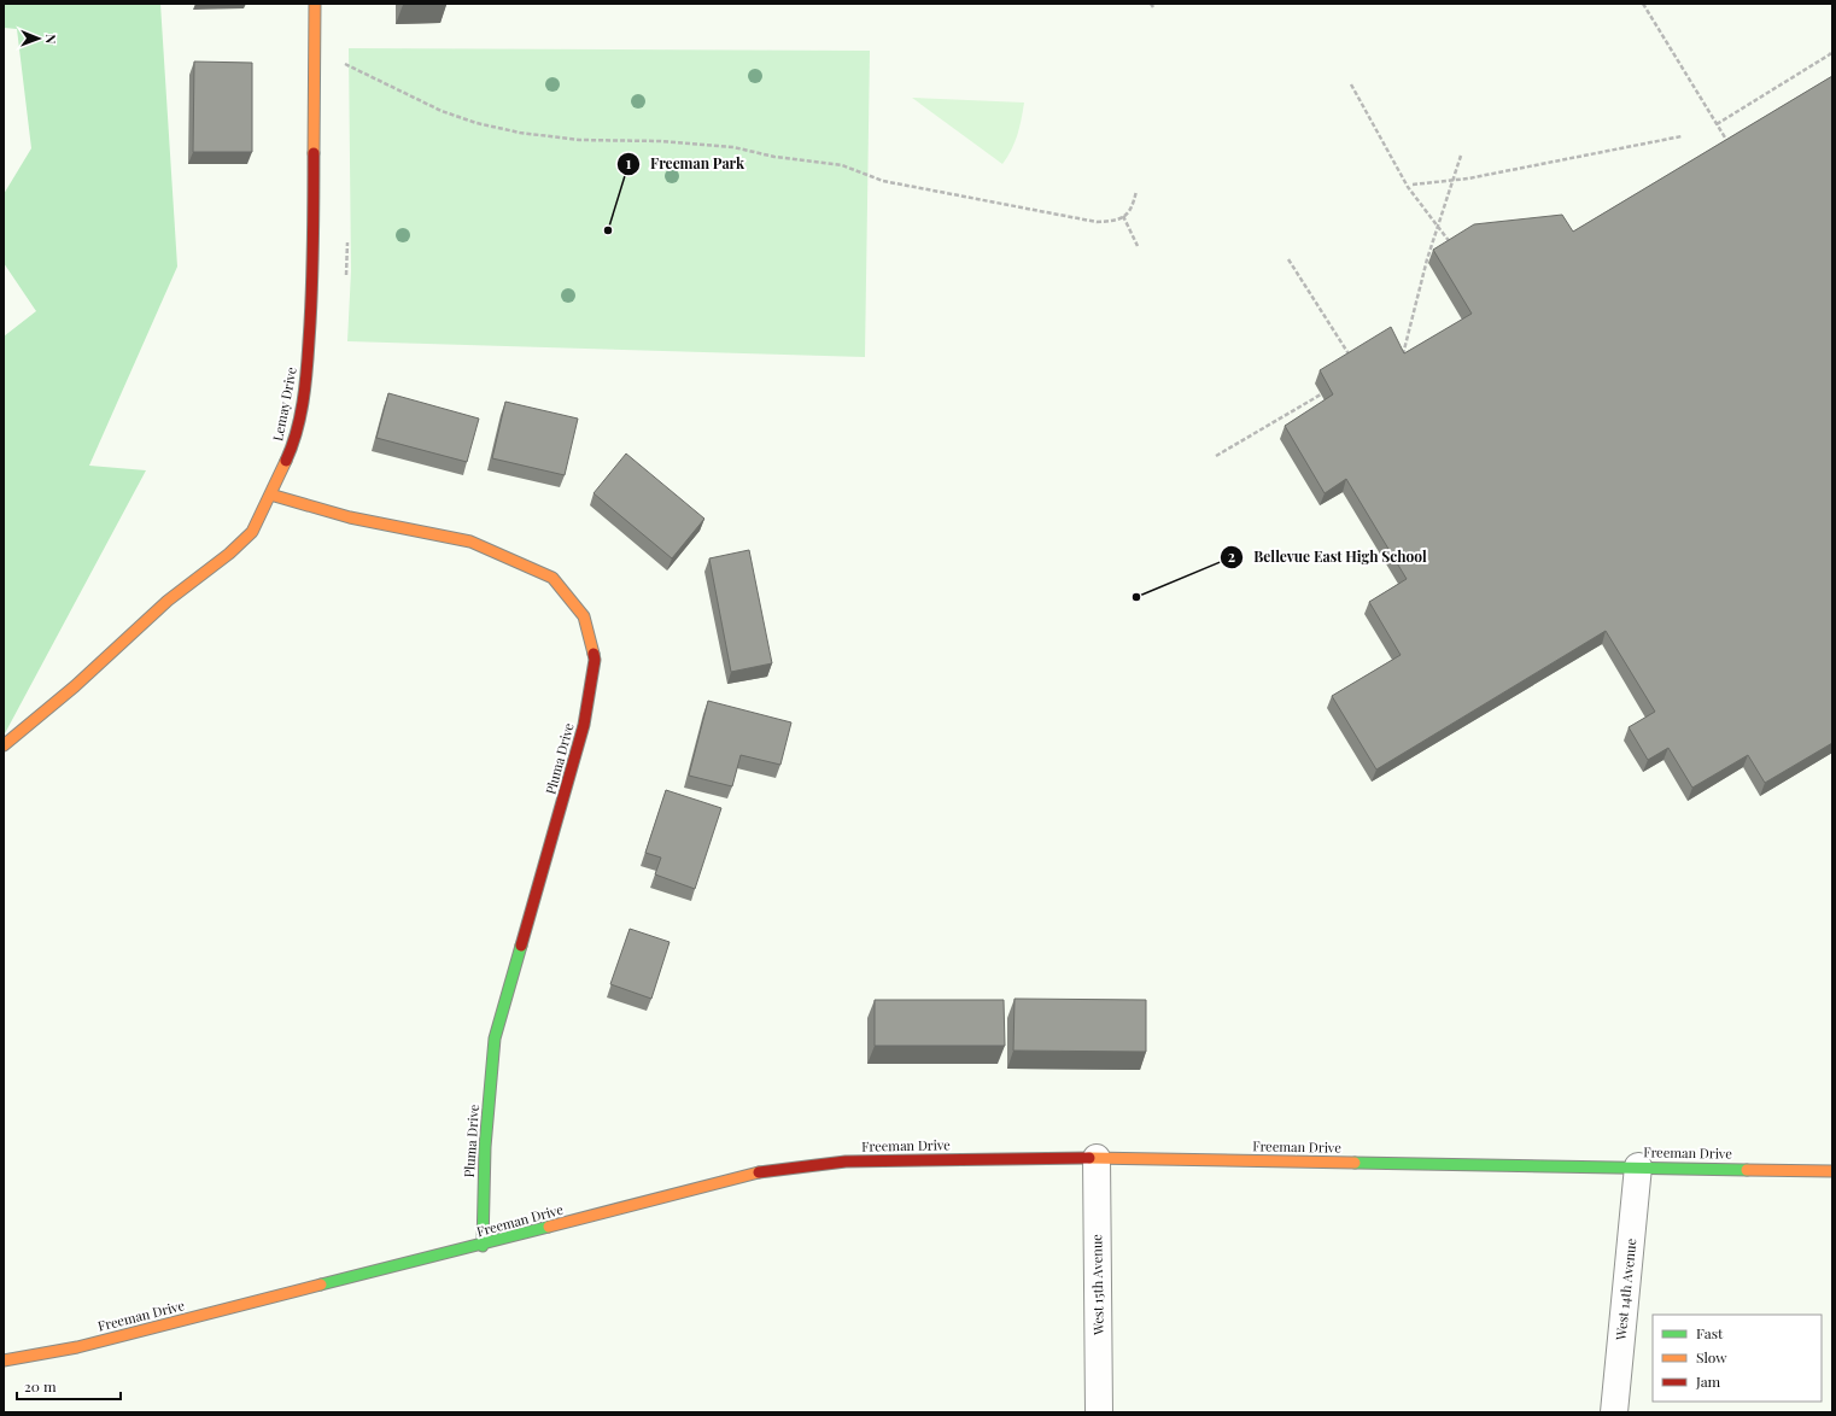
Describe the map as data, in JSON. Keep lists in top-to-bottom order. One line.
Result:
{"streets":{"street":["Lemay Drive","Pluma Drive","Freeman Drive","West 15th Avenue","West 14th Avenue"]},"crossings":[["Lemay Drive","Pluma Drive"],["Pluma Drive","Freeman Drive"],["Freeman Drive","West 15th Avenue"],["Freeman Drive","West 14th Avenue"]],"places":["Freeman Park","Bellevue East High School"],"legend":["Fast","Slow","Jam"],"scale_bar":"20 m","north":"right"}
